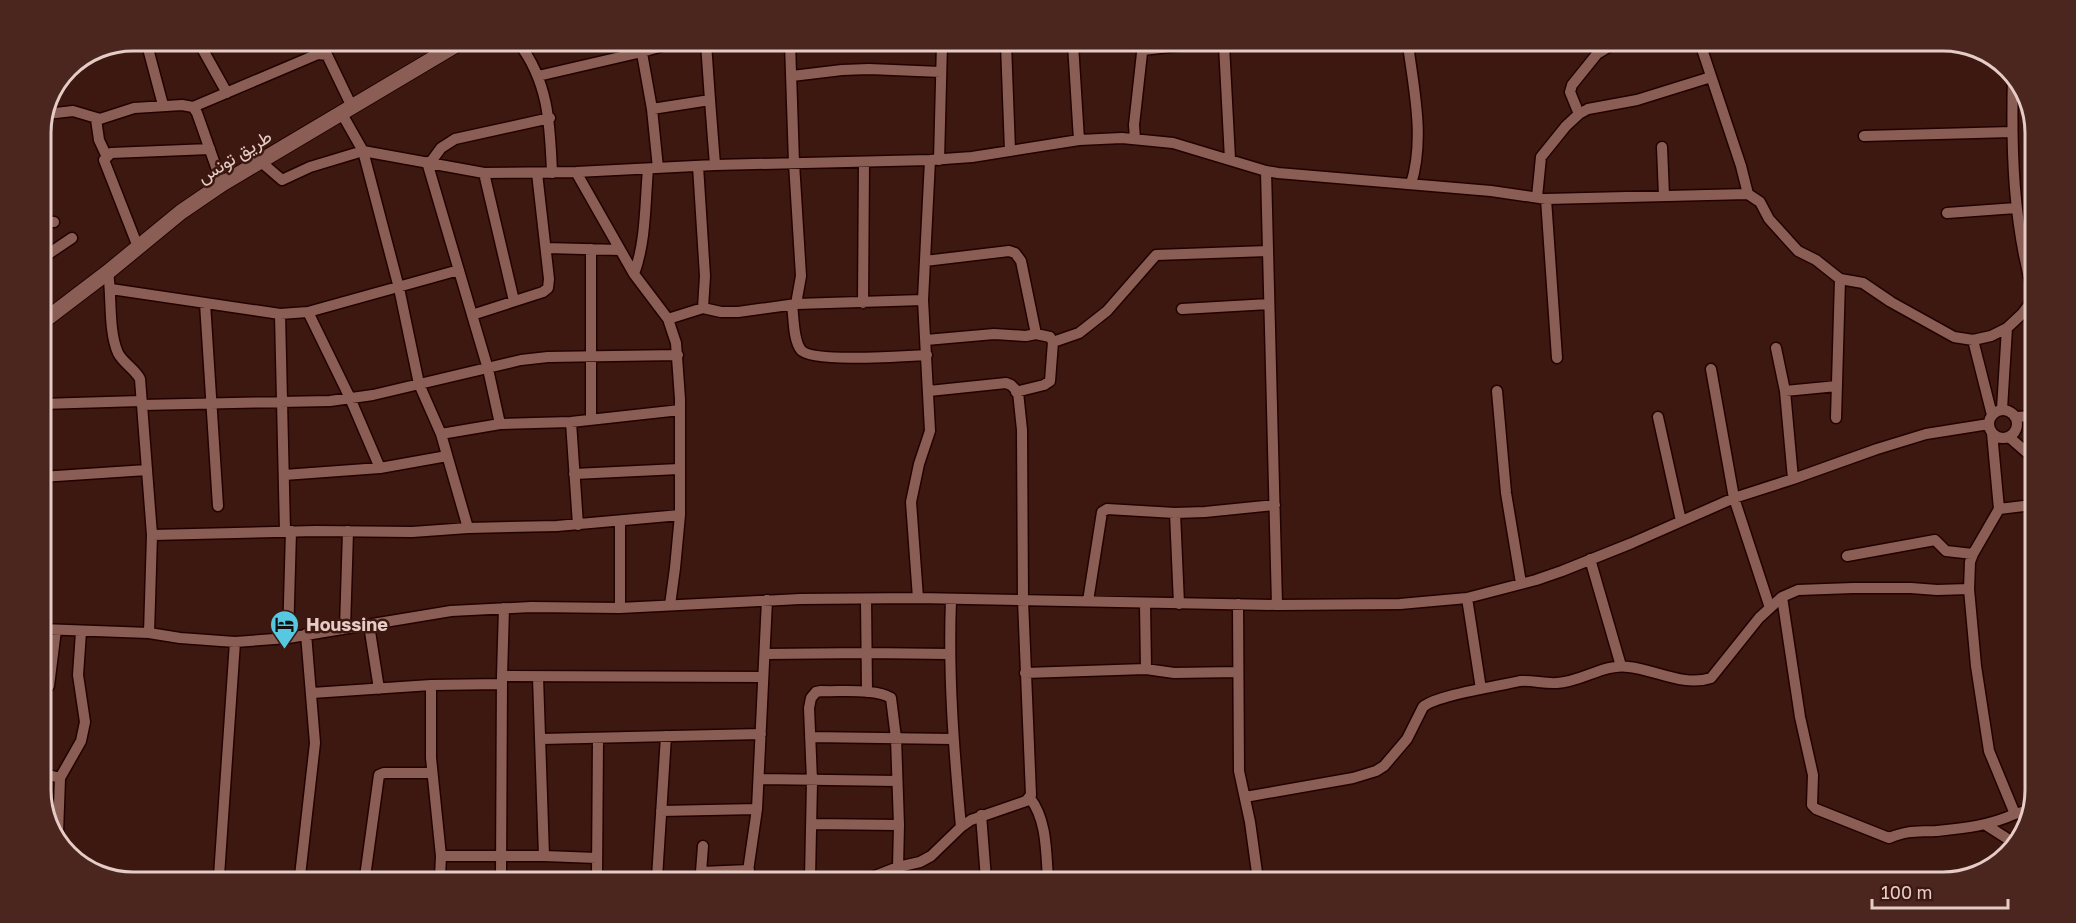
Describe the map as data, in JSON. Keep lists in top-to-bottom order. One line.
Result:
{"streets":{"main road":["طريق تونس"]},"places":{"hotel":["Houssine"]},"scale_bar":"100 m"}
